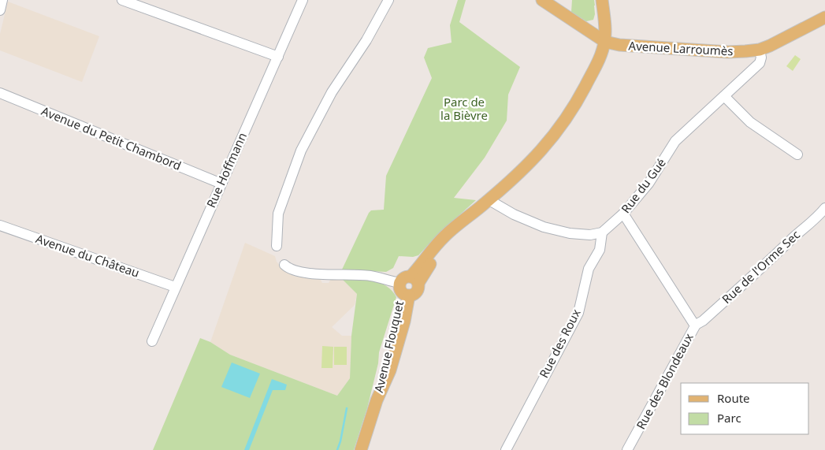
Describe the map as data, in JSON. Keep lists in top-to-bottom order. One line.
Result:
{"streets":{"main road":["Avenue Larroumès","Avenue Flouquet"],"street":["Avenue du Petit Chambord","Rue Hoffmann","Rue du Gué","Avenue du Château","Rue de l'Orme Sec","Rue des Roux","Rue des Blondeaux"]},"crossings":[["Avenue Larroumès","Rue du Gué"],["Avenue Larroumès","Avenue Flouquet"],["Avenue du Petit Chambord","Rue Hoffmann"],["Rue Hoffmann","Avenue du Château"],["Rue du Gué","Rue des Roux"],["Rue du Gué","Rue des Blondeaux"],["Rue de l'Orme Sec","Rue des Blondeaux"]],"parks":["Parc de la Bièvre"],"legend":["Route","Parc"]}
